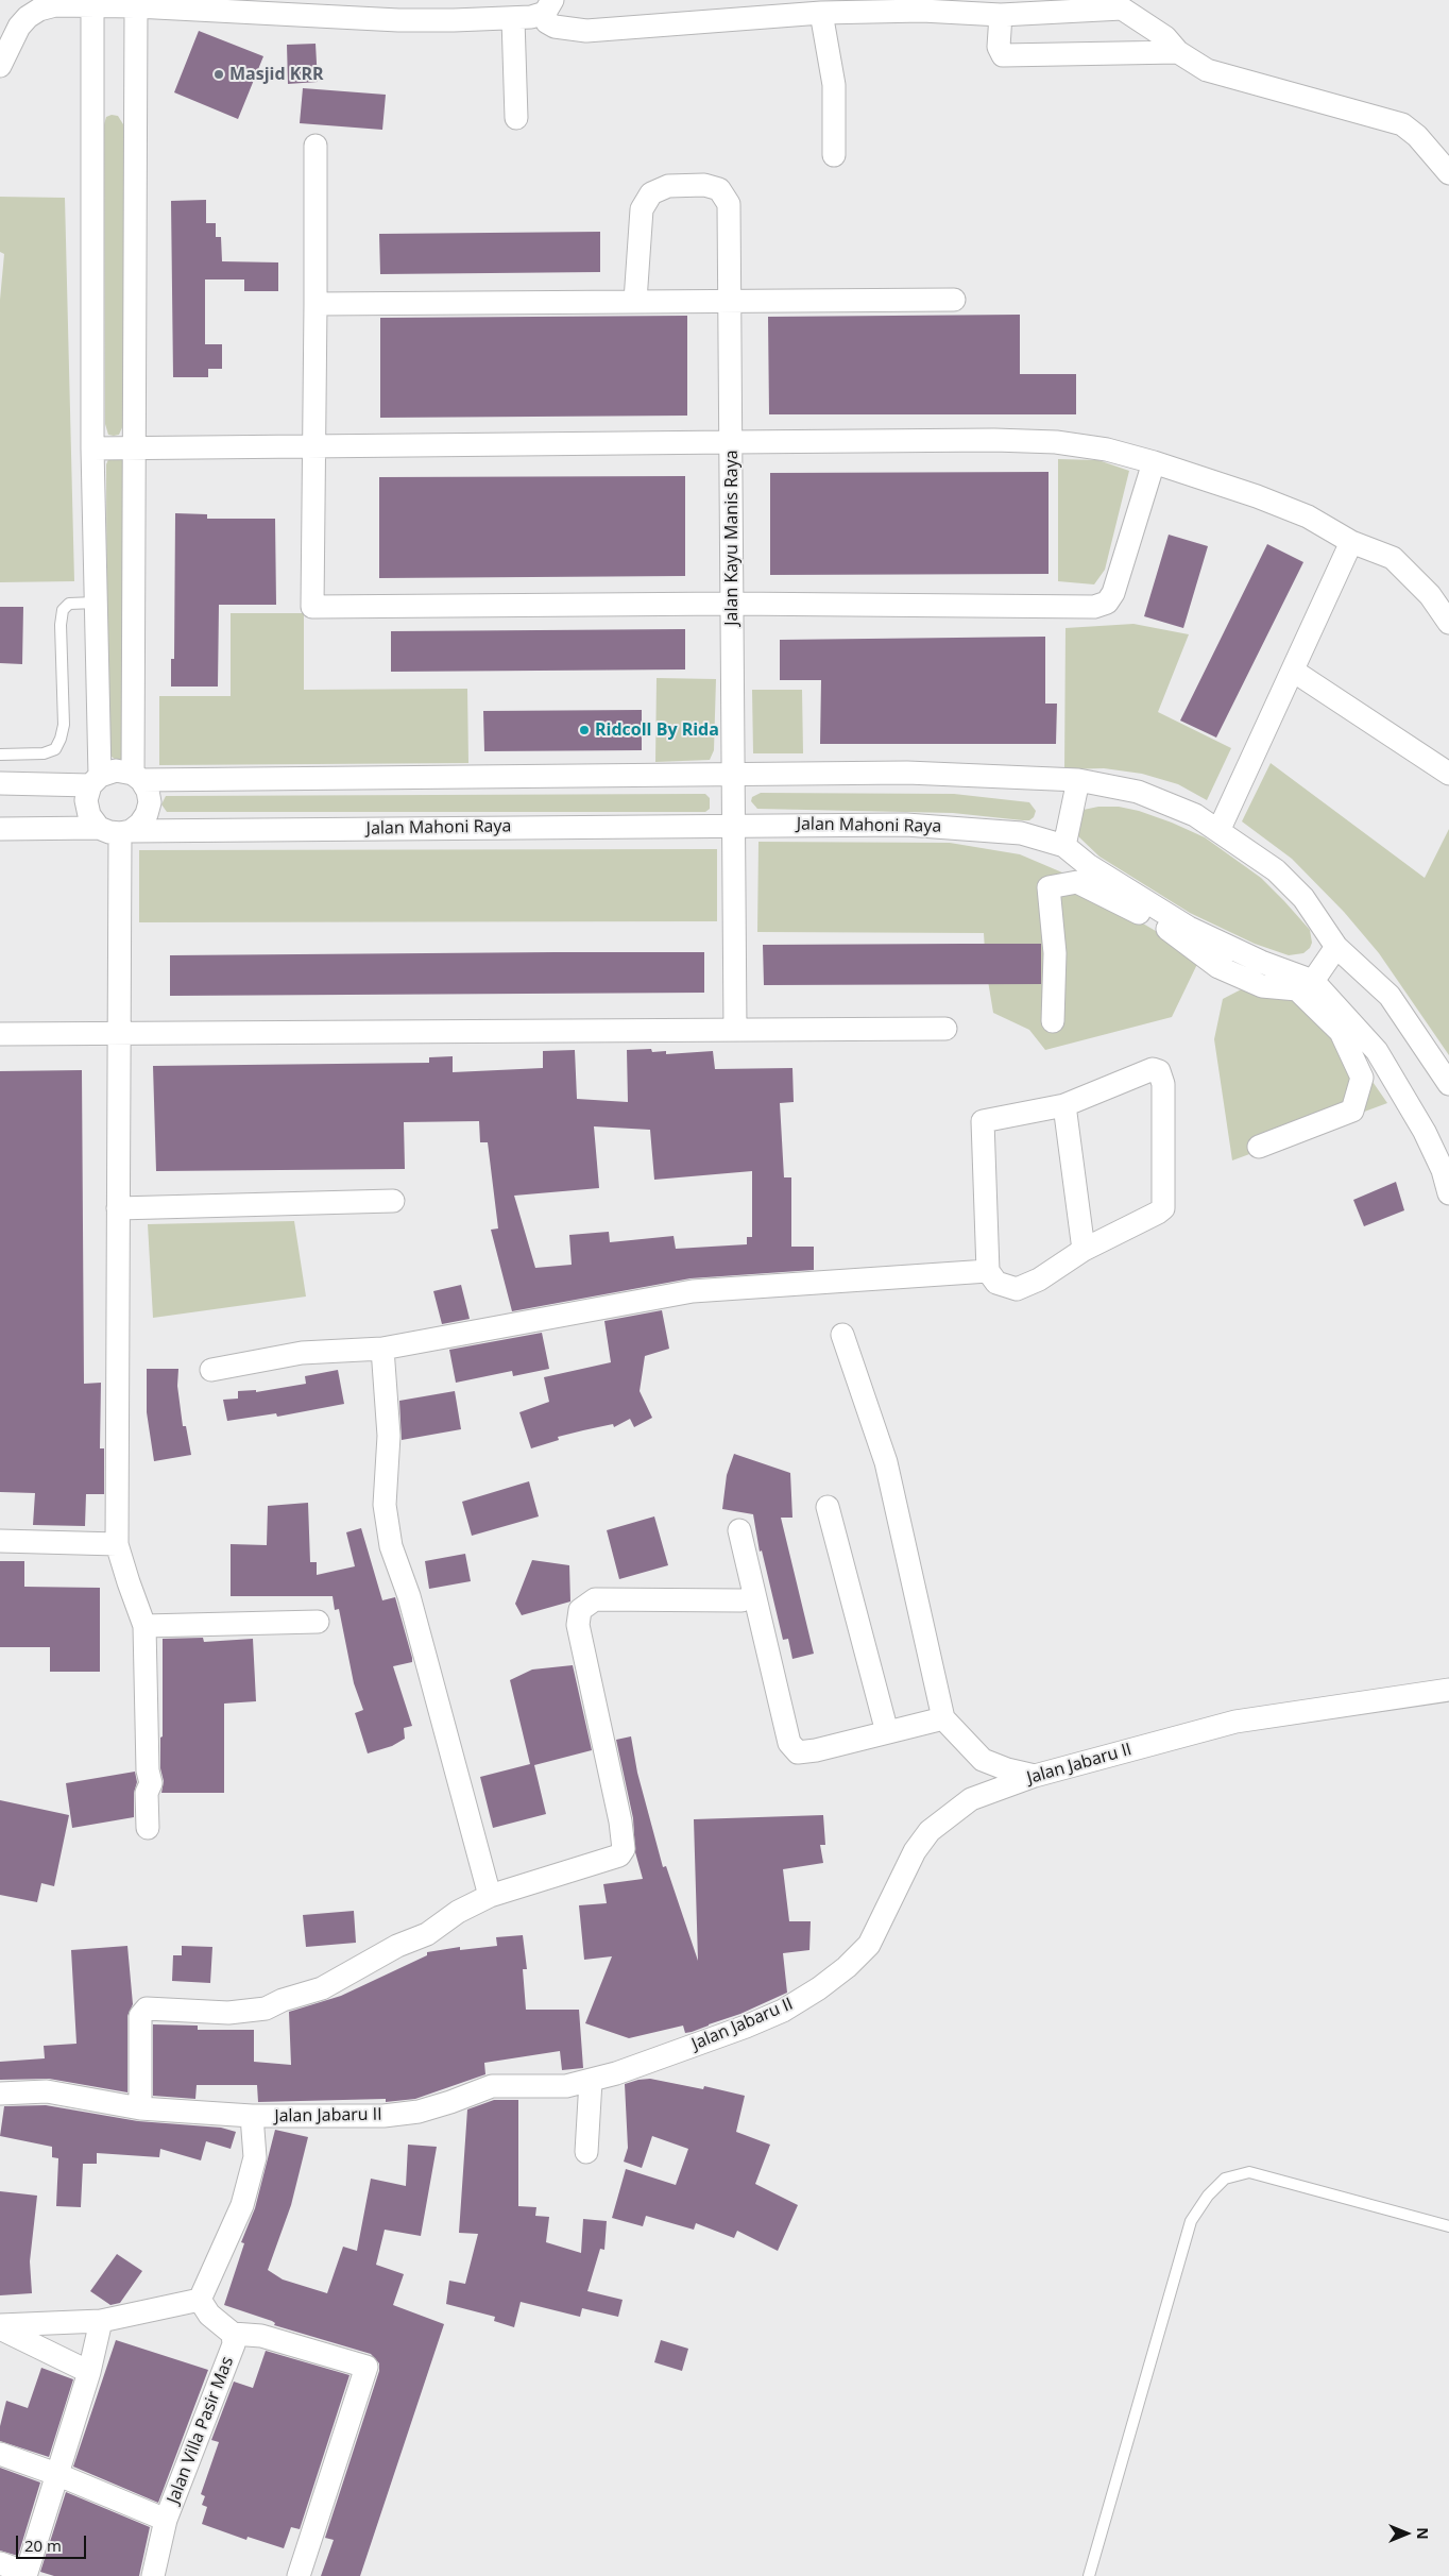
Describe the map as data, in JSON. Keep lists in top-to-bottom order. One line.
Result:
{"streets":{"street":["Jalan Kayu Manis Raya","Jalan Mahoni Raya","Jalan Jabaru II","Jalan Villa Pasir Mas"]},"crossings":[["Jalan Kayu Manis Raya","Jalan Mahoni Raya"]],"places":["Masjid KRR","Ridcoll By Rida"],"scale_bar":"20 m","north":"right"}
